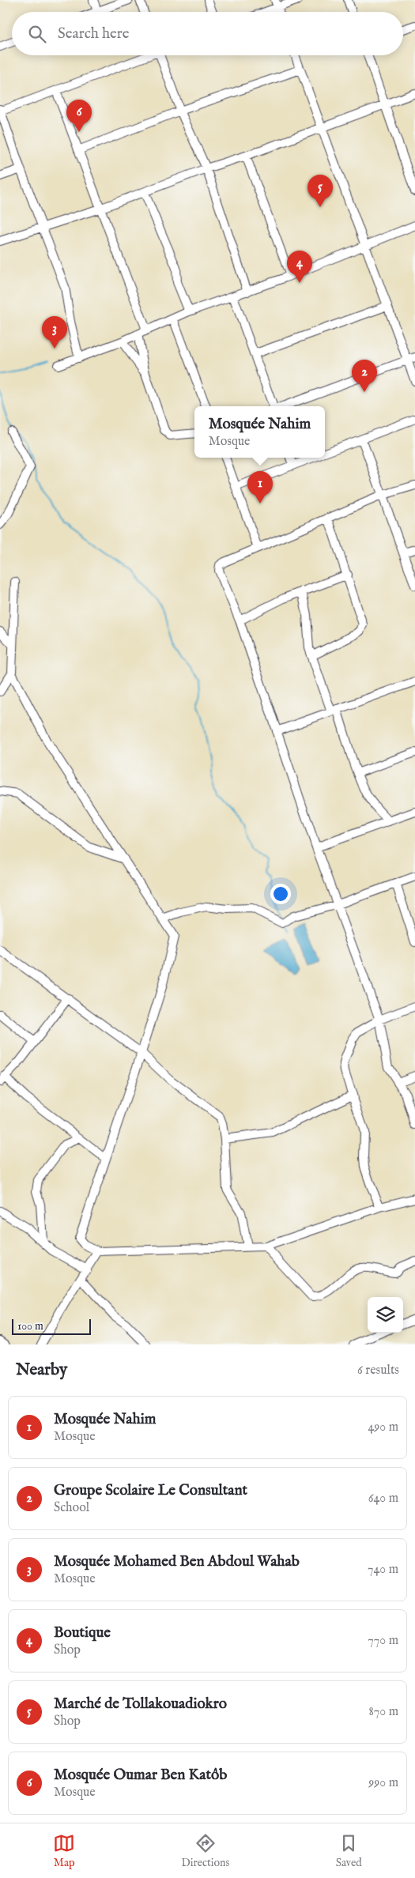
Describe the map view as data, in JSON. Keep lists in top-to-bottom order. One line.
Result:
{"scale_bar":"100 m","page":{"search":"Search here","pins":["6","5","4","3","2","1"],"popup":["Mosquée Nahim","Mosque"],"scale":"100 m","heading":["Nearby","6 results"],"list":[{"mark":"1","name":"Mosquée Nahim","note":"Mosque","value":"490 m"},{"mark":"2","name":"Groupe Scolaire Le Consultant","note":"School","value":"640 m"},{"mark":"3","name":"Mosquée Mohamed Ben Abdoul Wahab","note":"Mosque","value":"740 m"},{"mark":"4","name":"Boutique","note":"Shop","value":"770 m"},{"mark":"5","name":"Marché de Tollakouadiokro","note":"Shop","value":"870 m"},{"mark":"6","name":"Mosquée Oumar Ben Katôb","note":"Mosque","value":"990 m"}],"nav":["Map","Directions","Saved"]}}
